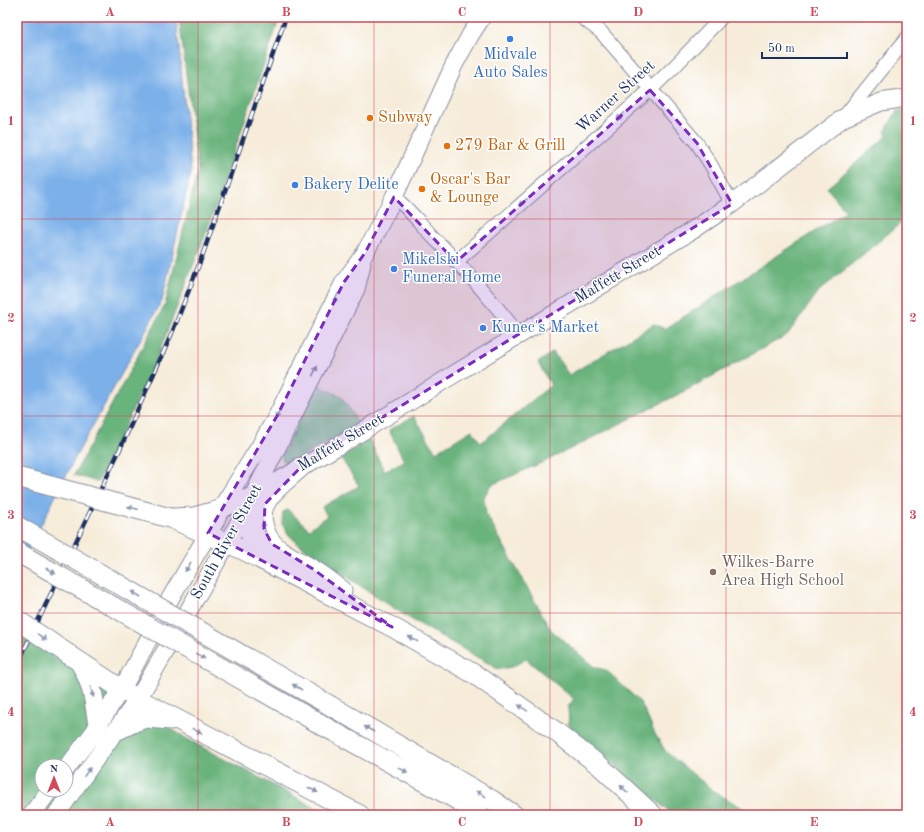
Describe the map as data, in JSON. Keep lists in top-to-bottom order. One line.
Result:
{"streets":{"main road":["Maffett Street","South River Street"],"street":["Warner Street"]},"crossings":[["Maffett Street","South River Street"]],"one_way":["Warner Street"],"places":["Midvale Auto Sales","Subway","279 Bar & Grill","Bakery Delite","Oscar's Bar & Lounge","Mikelski Funeral Home","Kunec's Market","Wilkes-Barre Area High School"],"scale_bar":"50 m","north":"top","grid":{"columns":["A","B","C","D","E"],"rows":["1","2","3","4"]}}
